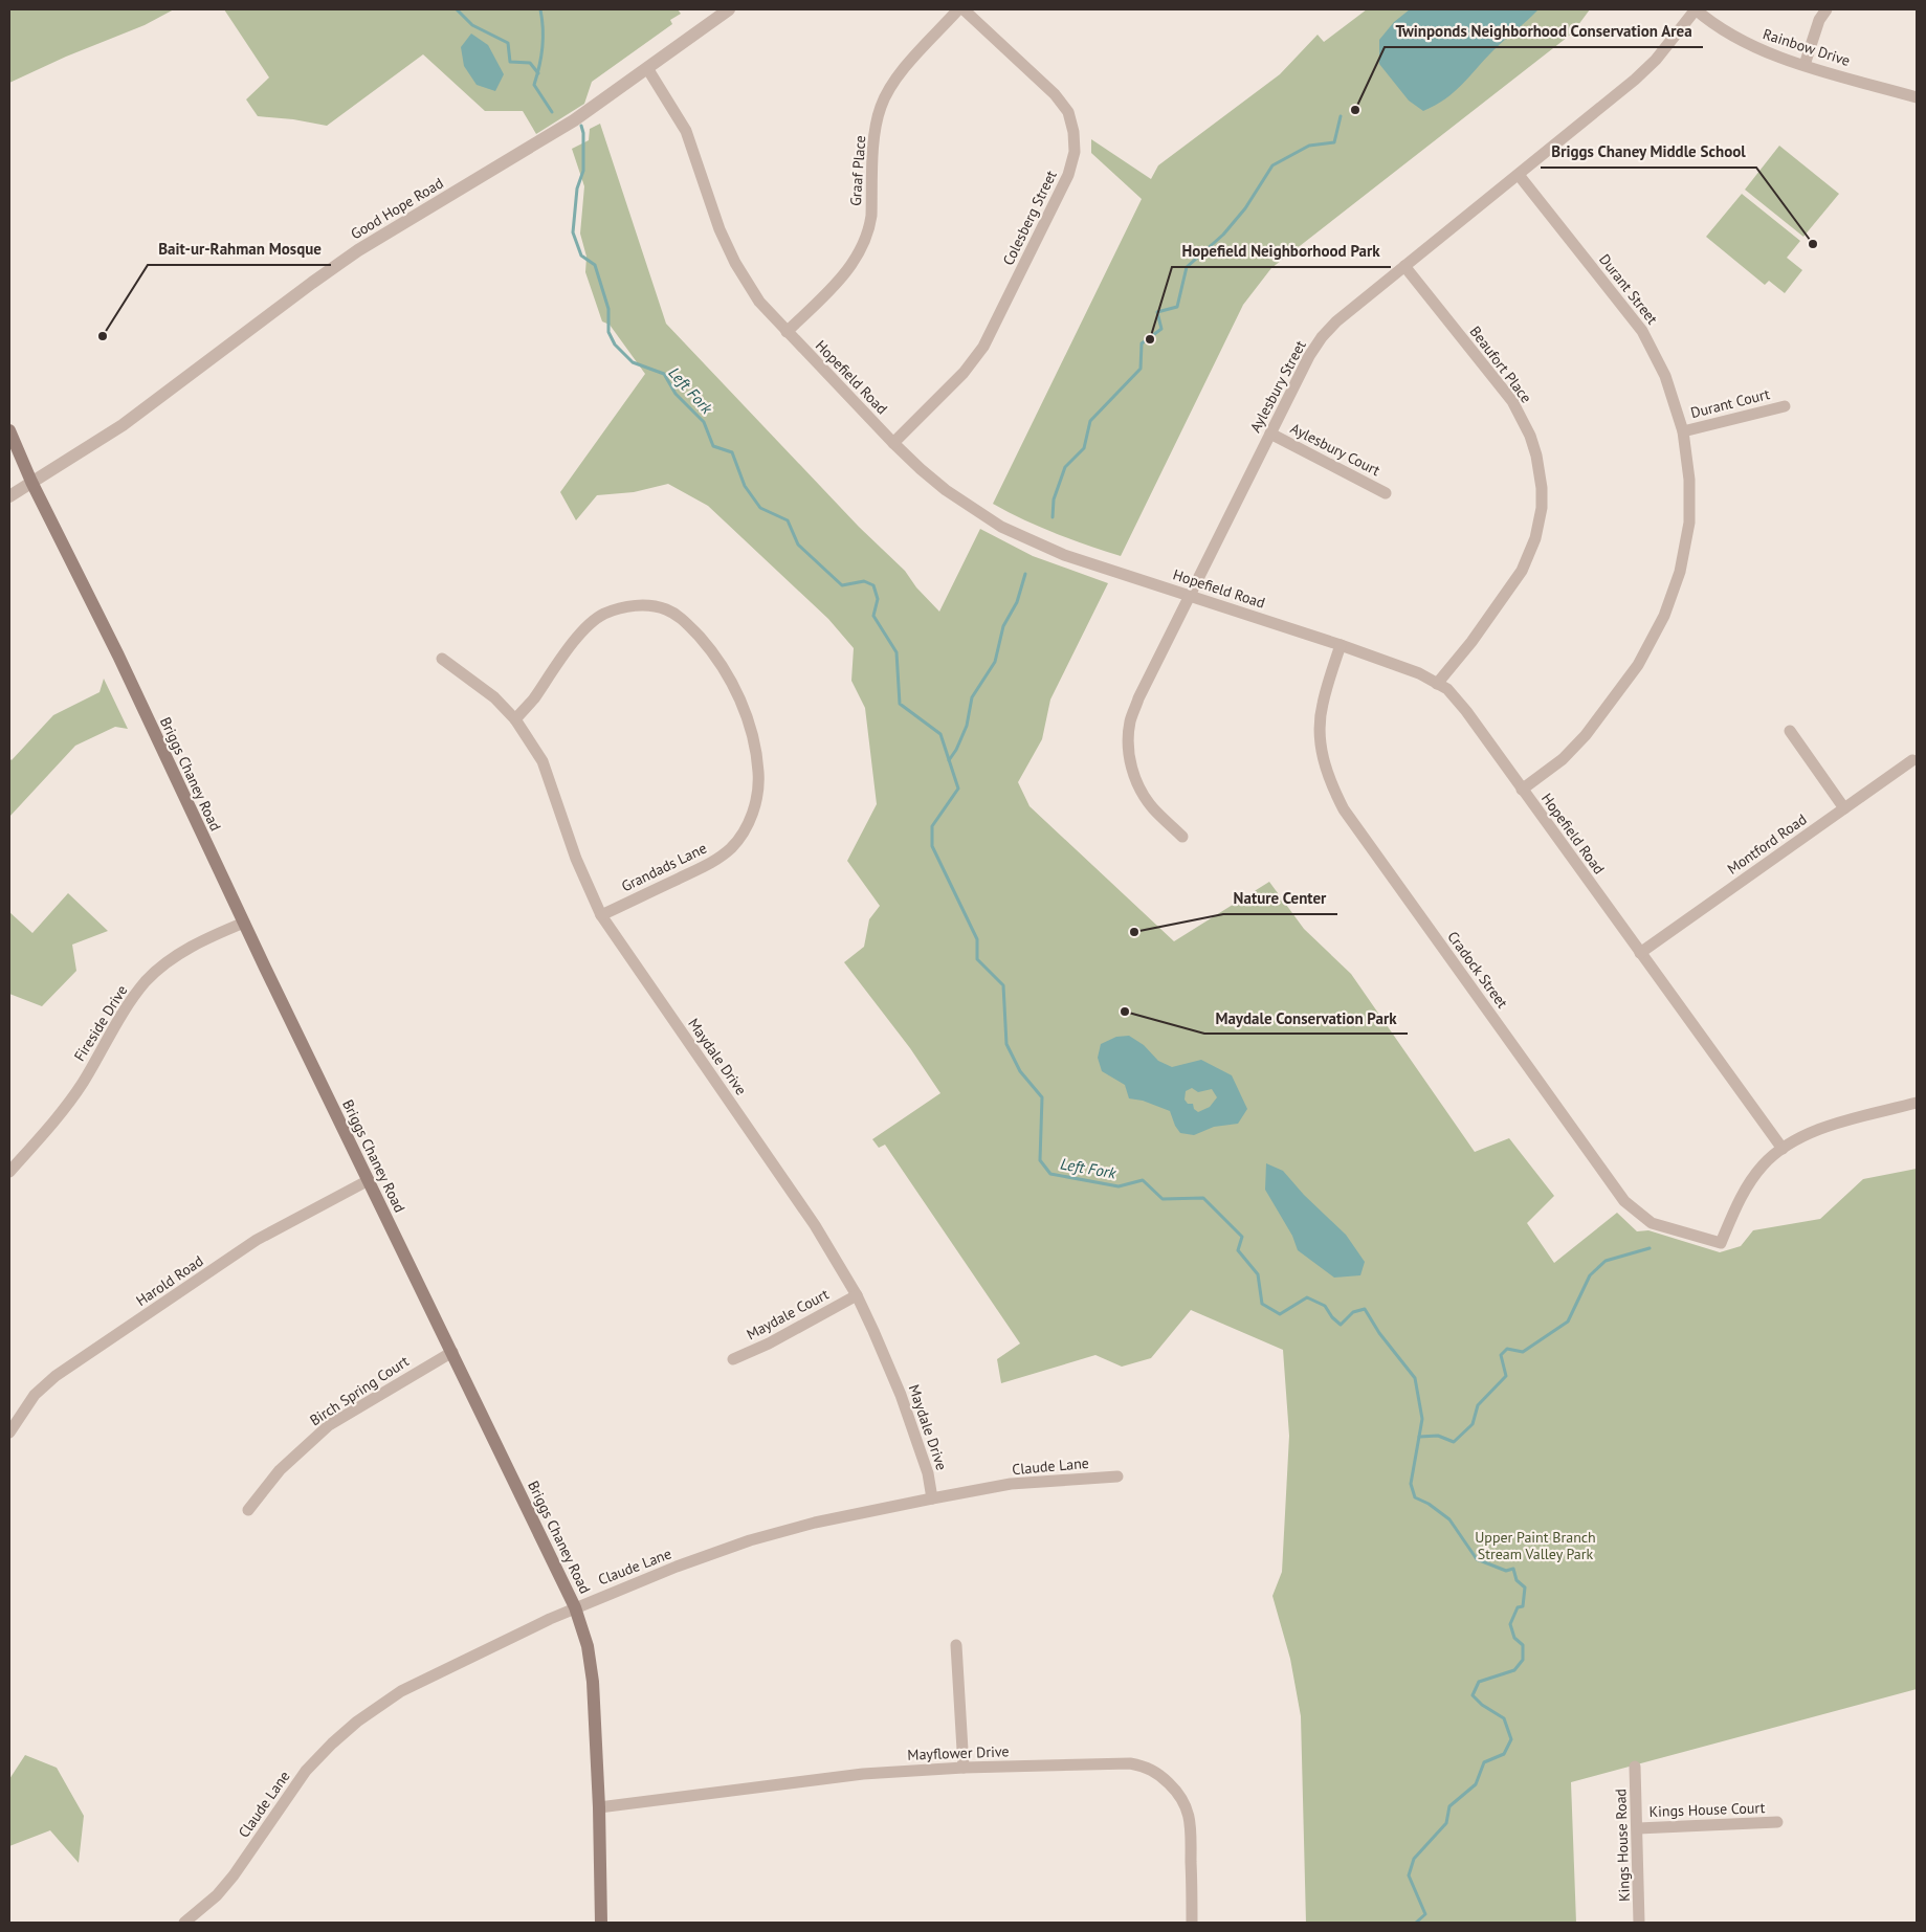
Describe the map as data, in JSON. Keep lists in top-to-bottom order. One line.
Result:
{"streets":{"main road":["Briggs Chaney Road"],"street":["Rainbow Drive","Graaf Place","Good Hope Road","Colesberg Street","Durant Street","Beaufort Place","Hopefield Road","Aylesbury Street","Durant Court","Aylesbury Court","Montford Road","Grandads Lane","Cradock Street","Fireside Drive","Maydale Drive","Harold Road","Maydale Court","Birch Spring Court","Claude Lane","Mayflower Drive","Kings House Court","Kings House Road"]},"crossings":[["Rainbow Drive","Aylesbury Street"],["Graaf Place","Hopefield Road"],["Good Hope Road","Hopefield Road"],["Good Hope Road","Briggs Chaney Road"],["Colesberg Street","Hopefield Road"],["Durant Street","Hopefield Road"],["Durant Street","Aylesbury Street"],["Durant Street","Durant Court"],["Beaufort Place","Hopefield Road"],["Beaufort Place","Aylesbury Street"],["Hopefield Road","Aylesbury Street"],["Hopefield Road","Montford Road"],["Hopefield Road","Cradock Street"],["Aylesbury Street","Aylesbury Court"],["Briggs Chaney Road","Fireside Drive"],["Briggs Chaney Road","Harold Road"],["Briggs Chaney Road","Birch Spring Court"],["Briggs Chaney Road","Claude Lane"],["Briggs Chaney Road","Mayflower Drive"],["Grandads Lane","Maydale Drive"],["Maydale Drive","Maydale Court"],["Maydale Drive","Claude Lane"],["Kings House Court","Kings House Road"]],"water":["Left Fork"],"parks":["Upper Paint Branch Stream Valley Park"],"places":["Twinponds Neighborhood Conservation Area","Briggs Chaney Middle School","Bait-ur-Rahman Mosque","Hopefield Neighborhood Park","Nature Center","Maydale Conservation Park"]}
